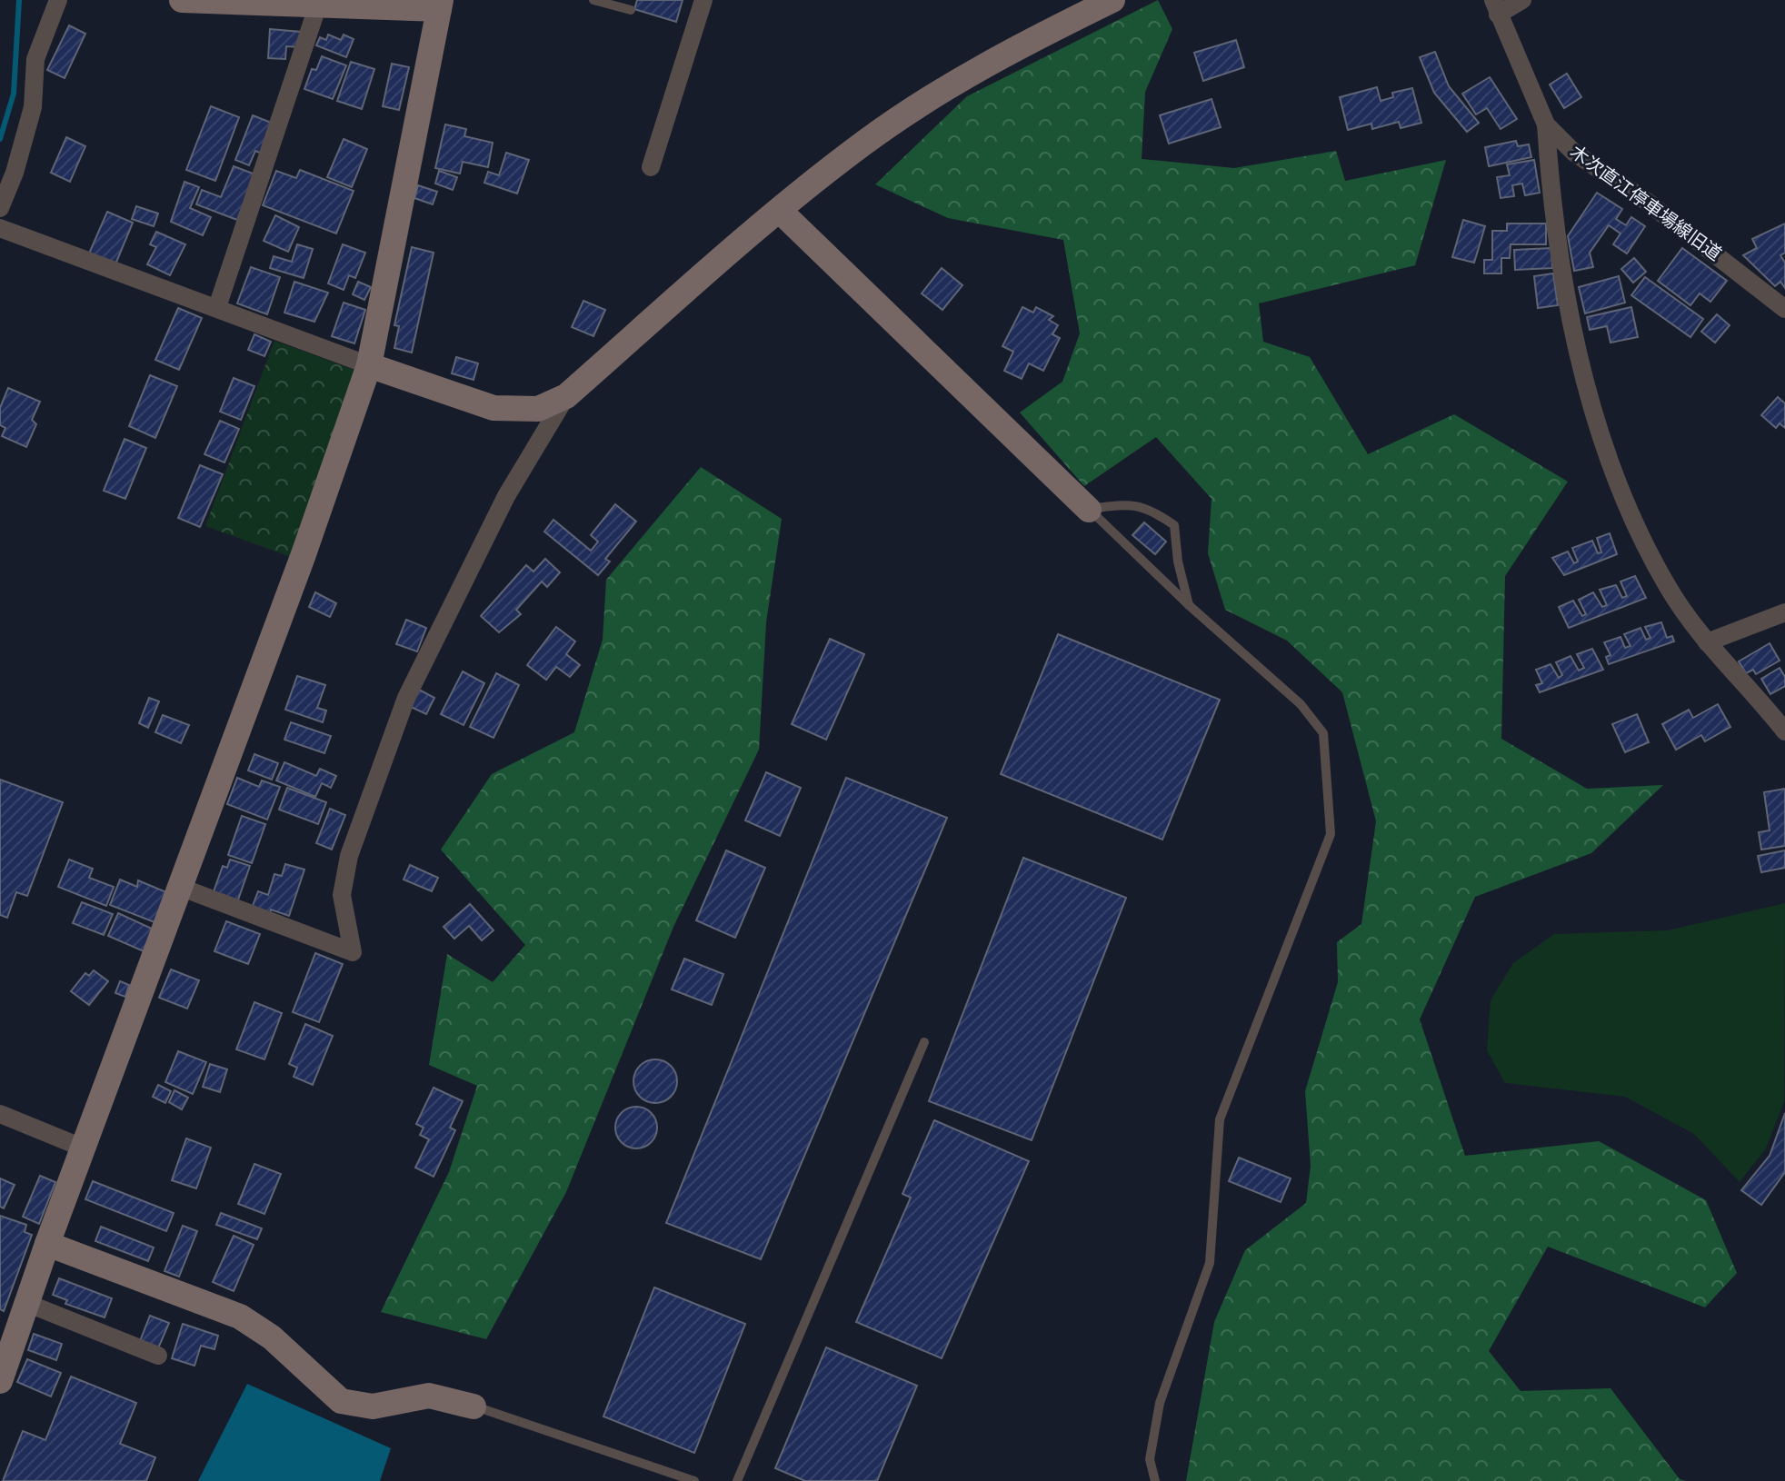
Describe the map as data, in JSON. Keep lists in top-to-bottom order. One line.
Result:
{"streets":{"street":["木次直江停車場線旧道"]}}
